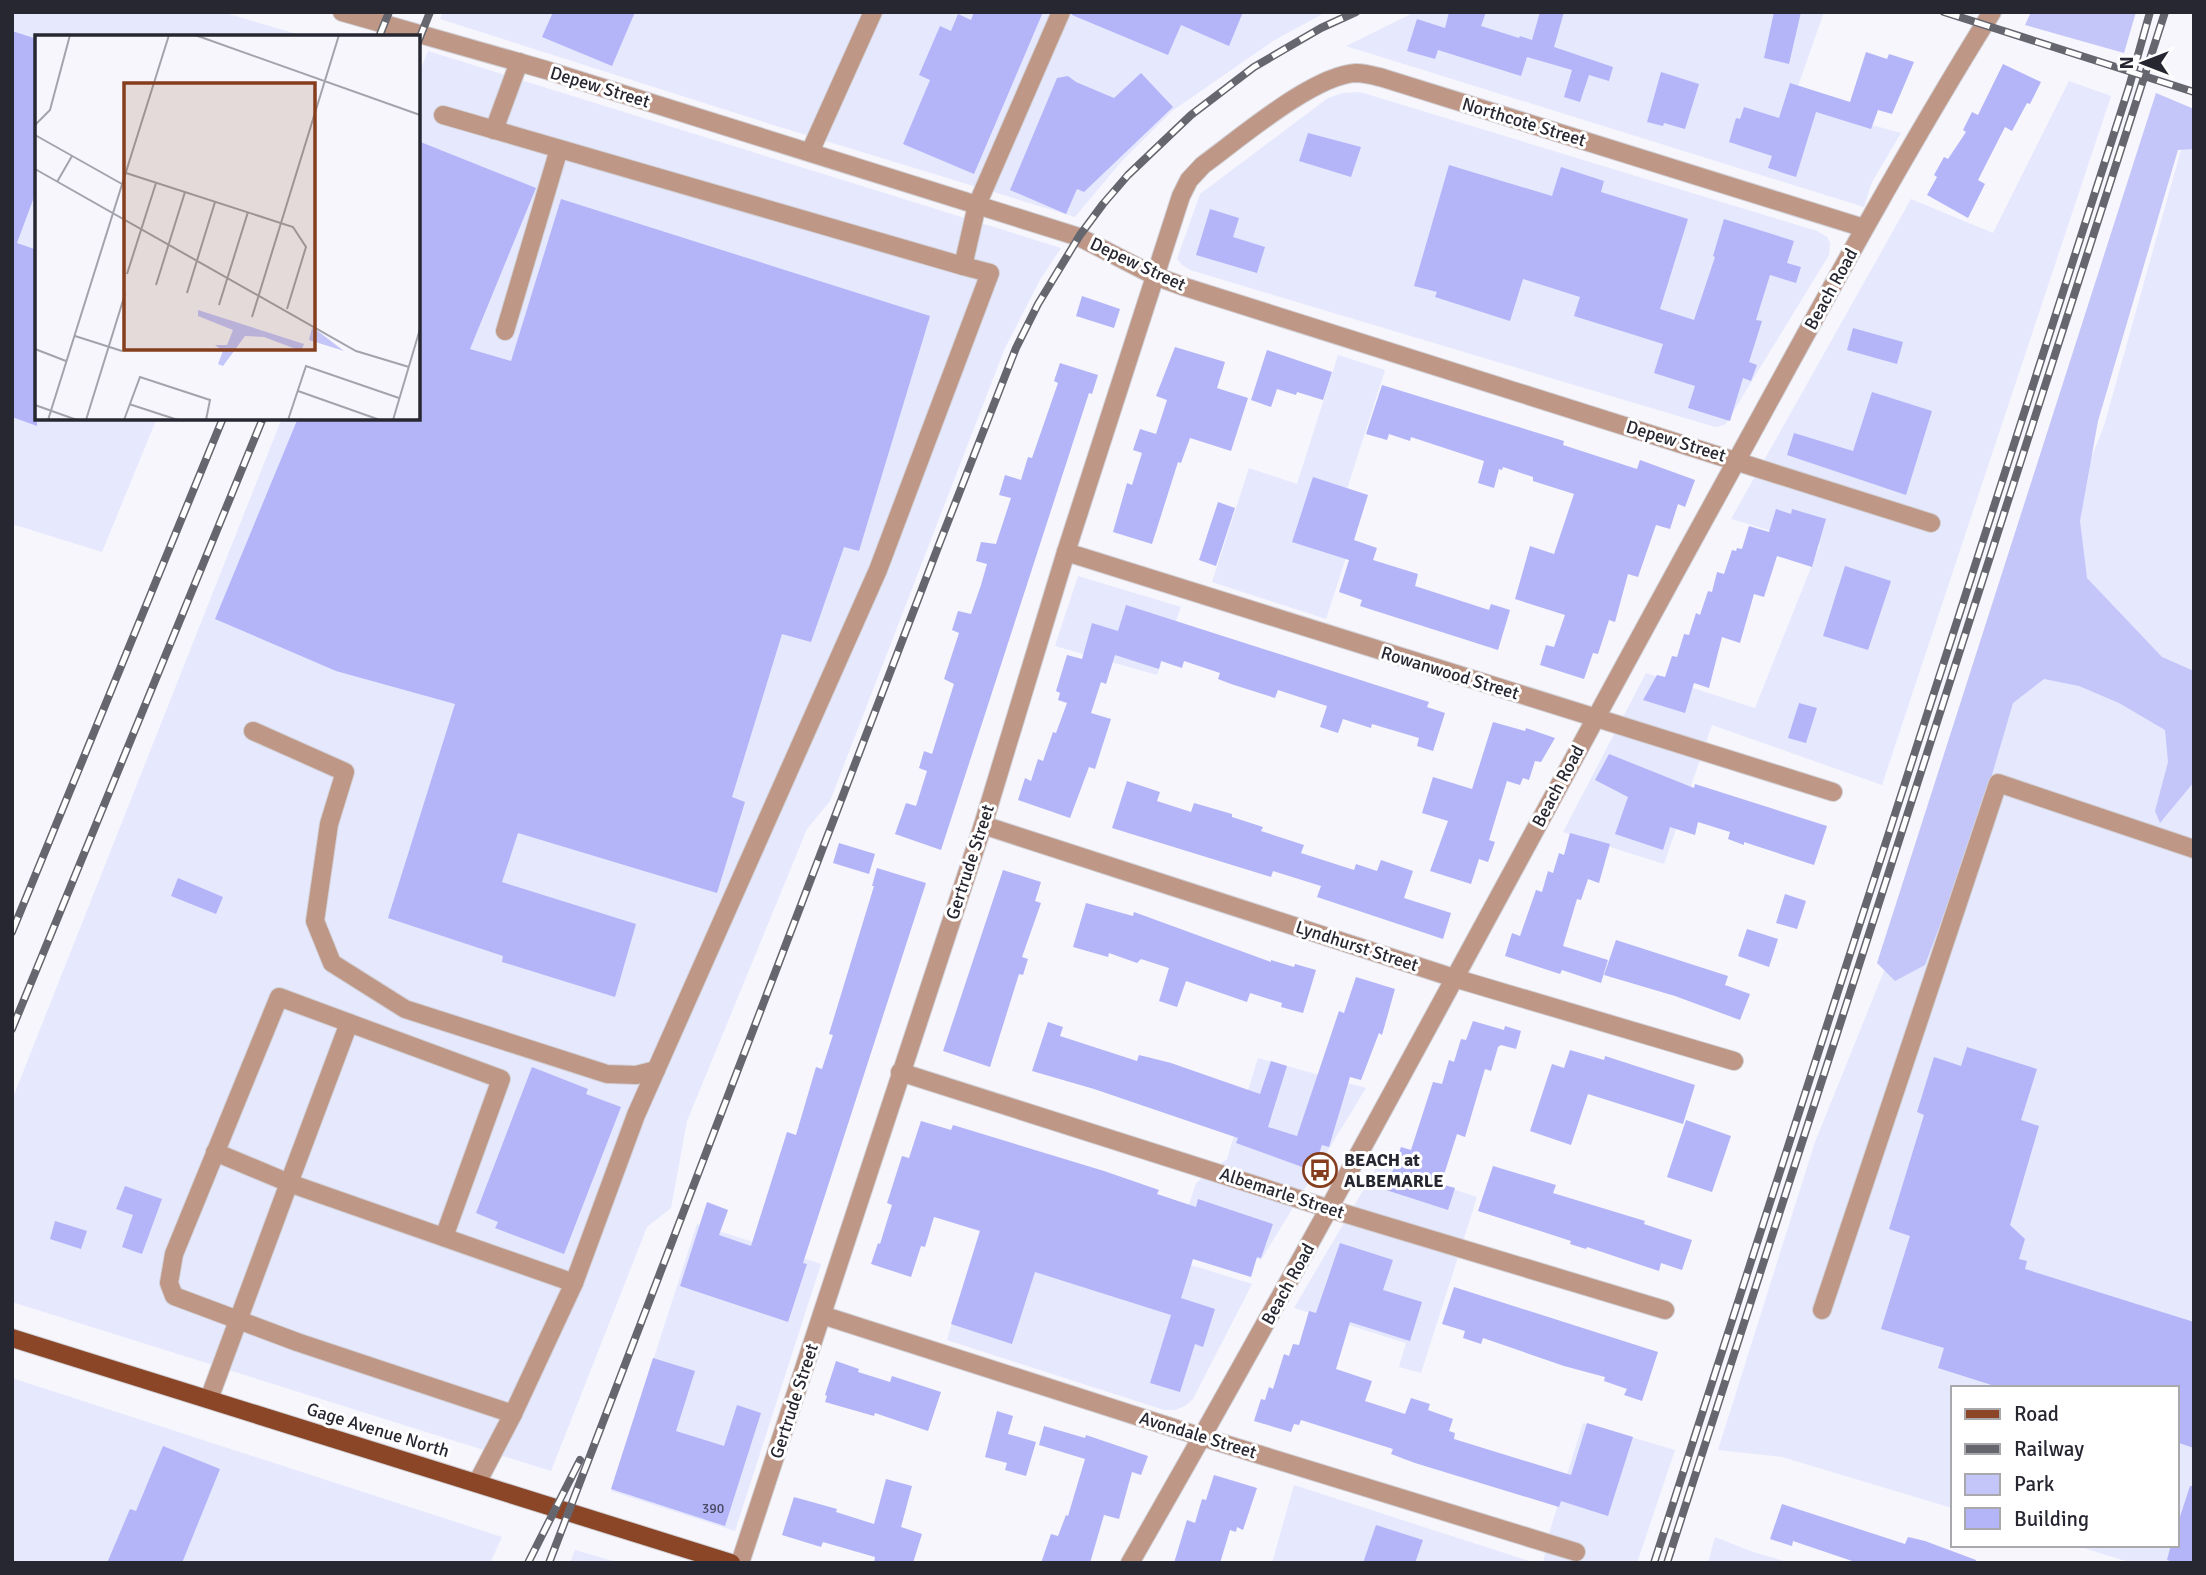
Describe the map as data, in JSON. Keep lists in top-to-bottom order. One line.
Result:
{"streets":{"main road":["Gage Avenue North"],"street":["Depew Street","Northcote Street","Beach Road","Rowanwood Street","Gertrude Street","Lyndhurst Street","Albemarle Street","Avondale Street"]},"crossings":[["Depew Street","Beach Road"],["Depew Street","Gertrude Street"],["Northcote Street","Beach Road"],["Northcote Street","Gertrude Street"],["Beach Road","Rowanwood Street"],["Beach Road","Lyndhurst Street"],["Beach Road","Albemarle Street"],["Beach Road","Avondale Street"],["Rowanwood Street","Gertrude Street"],["Gertrude Street","Lyndhurst Street"],["Gertrude Street","Albemarle Street"],["Gertrude Street","Avondale Street"]],"places":{"bus stop":["BEACH at ALBEMARLE"]},"house_numbers":["390"],"legend":["Road","Railway","Park","Building"],"north":"left"}
